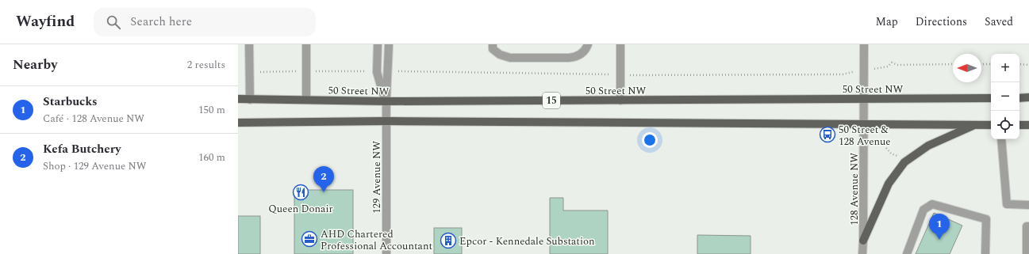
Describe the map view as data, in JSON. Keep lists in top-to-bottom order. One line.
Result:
{"streets":{"main road":["50 Street NW","15"],"street":["129 Avenue NW","128 Avenue NW"]},"crossings":[["50 Street NW","129 Avenue NW"],["50 Street NW","128 Avenue NW"],["15","129 Avenue NW"],["15","128 Avenue NW"]],"places":{"bus stop":["50 Street & 128 Avenue"],"restaurant":["Queen Donair"],"office":["AHD Chartered Professional Accountant"],"building":["Epcor - Kennedale Substation"]},"north":"left","page":{"header":"Wayfind","search":"Search here","nav":["Map","Directions","Saved"],"heading":["Nearby","2 results"],"map_buttons":["+","−"],"list":[{"mark":"1","name":"Starbucks","note":"Café · 128 Avenue NW","value":"150 m"},{"mark":"2","name":"Kefa Butchery","note":"Shop · 129 Avenue NW","value":"160 m"}],"pins":["2","1"]}}
